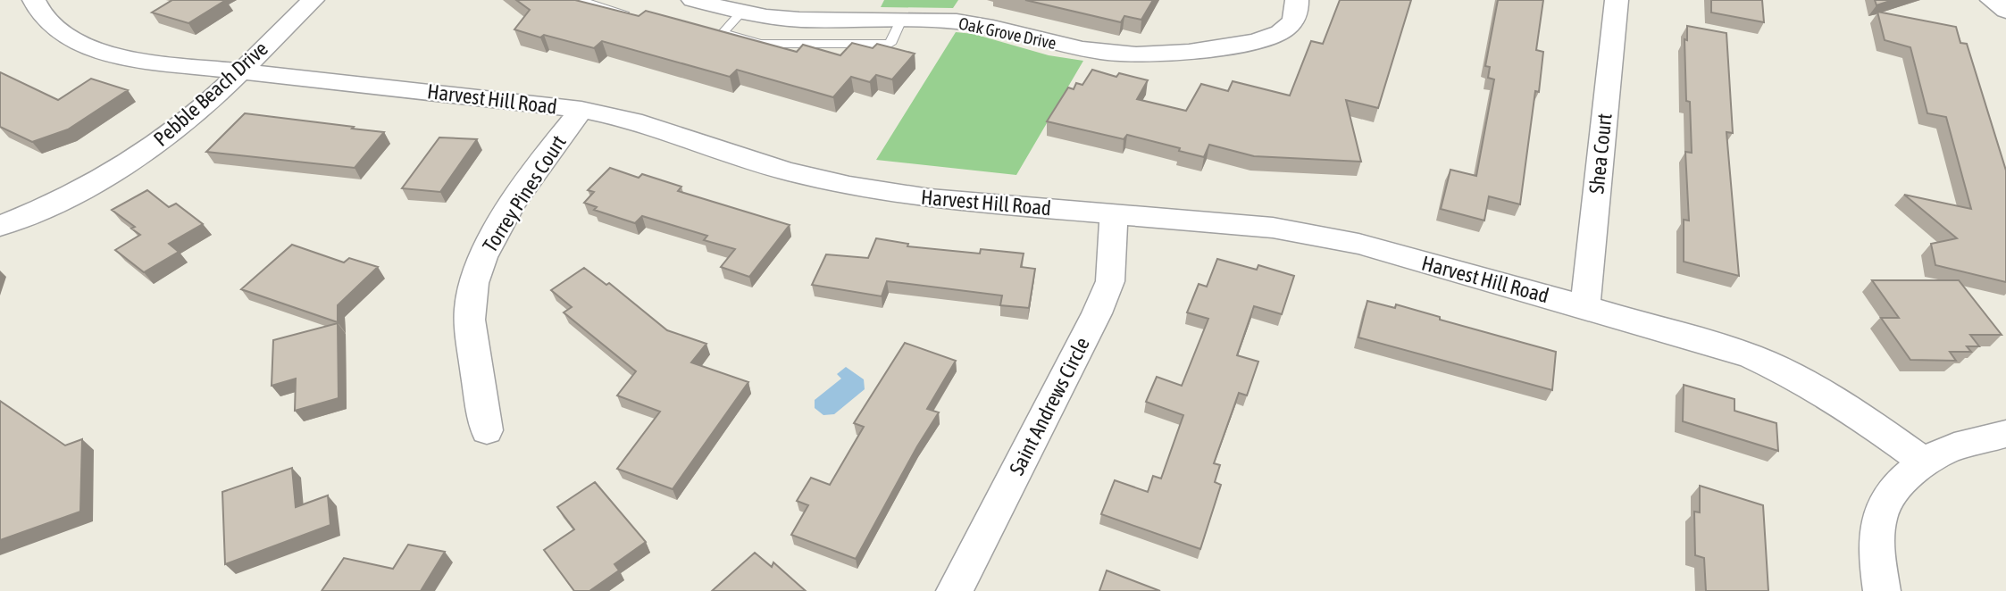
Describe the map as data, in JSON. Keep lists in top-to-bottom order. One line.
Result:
{"streets":{"street":["Oak Grove Drive","Pebble Beach Drive","Harvest Hill Road","Shea Court","Torrey Pines Court","Saint Andrews Circle"]},"crossings":[["Pebble Beach Drive","Harvest Hill Road"],["Harvest Hill Road","Shea Court"],["Harvest Hill Road","Torrey Pines Court"],["Harvest Hill Road","Saint Andrews Circle"]]}
